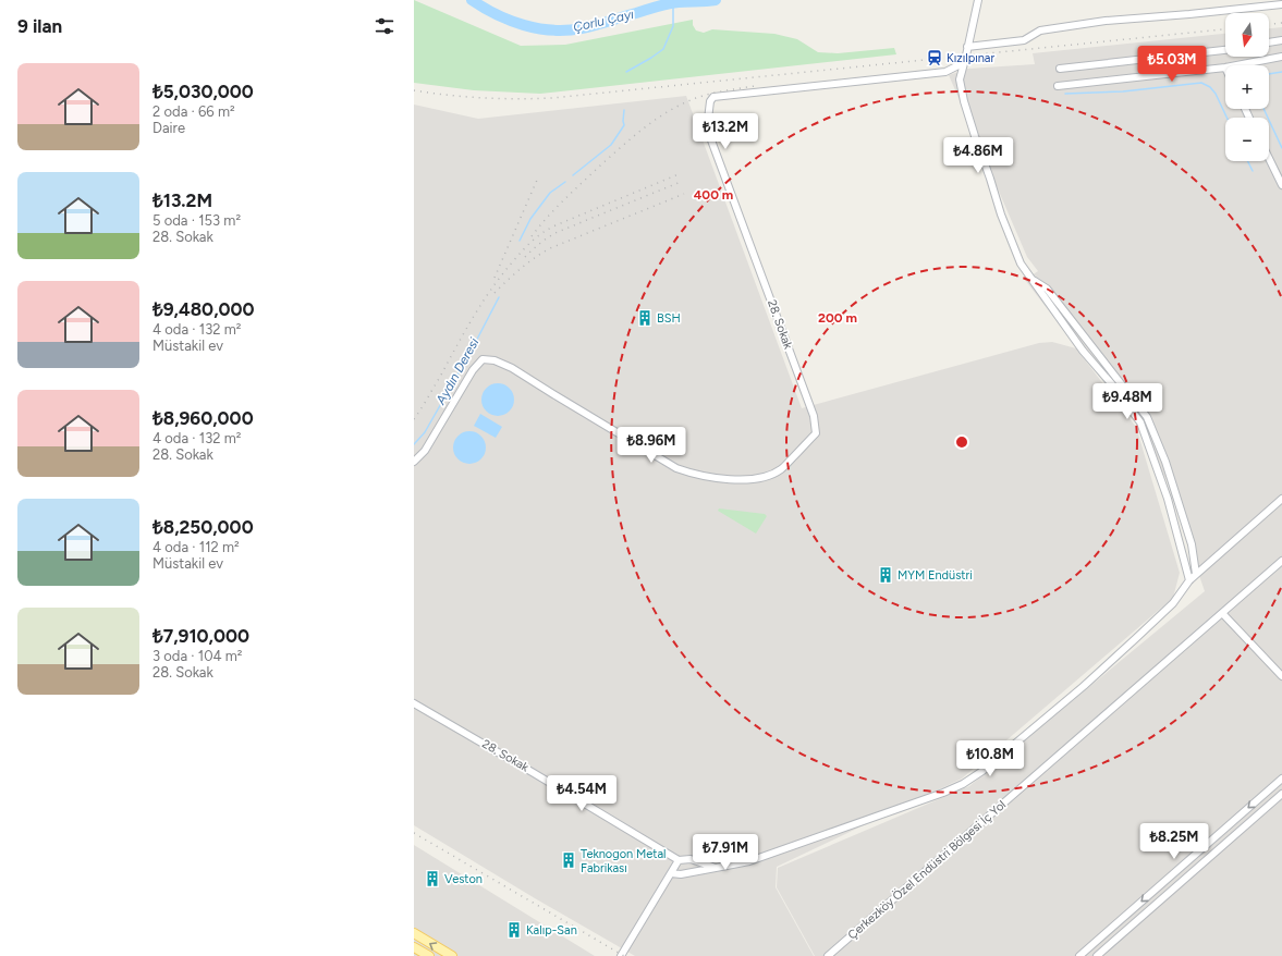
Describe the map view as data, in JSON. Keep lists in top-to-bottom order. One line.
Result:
{"streets":{"street":["28. Sokak","Çerkezköy Özel Endüstri Bölgesi İç Yol"]},"water":["Çorlu Çayı","Aydın Deresi"],"places":{"station":["Kızılpınar"],"building":["BSH","MYM Endüstri","Teknogon Metal Fabrikası","Veston","Kalıp-San"]},"north":"bottom","page":{"heading":"9 ilan","map_buttons":["+","−"],"price":["₺5.03M","₺13.2M","₺4.86M","₺9.48M","₺8.96M","₺10.8M","₺4.54M","₺8.25M","₺7.91M"],"list":[{"name":"₺5,030,000","note":"2 oda · 66 m² · Daire"},{"name":"₺13.2M","note":"5 oda · 153 m² · 28. Sokak"},{"name":"₺9,480,000","note":"4 oda · 132 m² · Müstakil ev"},{"name":"₺8,960,000","note":"4 oda · 132 m² · 28. Sokak"},{"name":"₺8,250,000","note":"4 oda · 112 m² · Müstakil ev"},{"name":"₺7,910,000","note":"3 oda · 104 m² · 28. Sokak"}]},"rings":["400 m","200 m"]}
